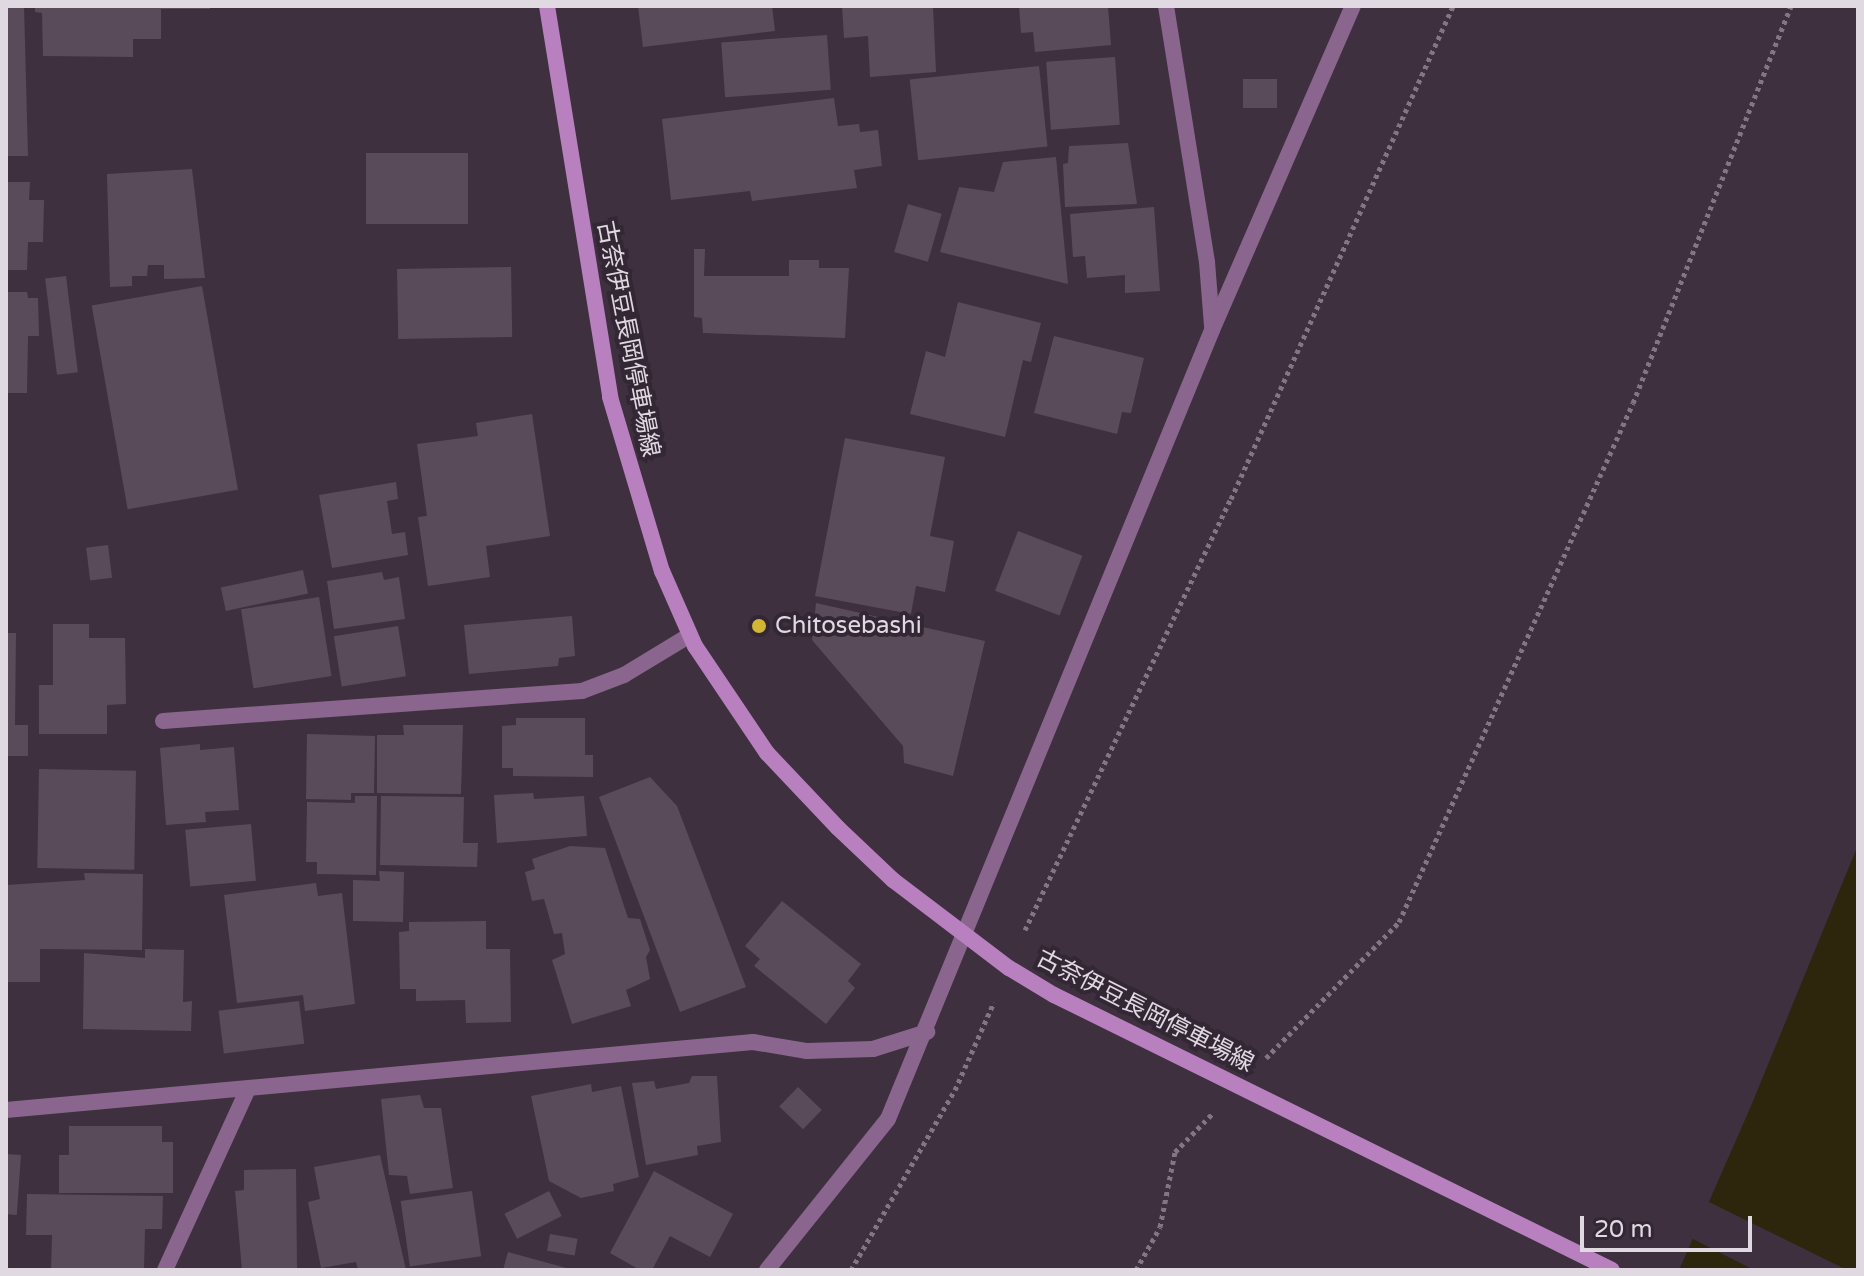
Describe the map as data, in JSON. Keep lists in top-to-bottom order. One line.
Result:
{"streets":{"main road":["古奈伊豆長岡停車場線"]},"places":["Chitosebashi"],"scale_bar":"20 m"}
